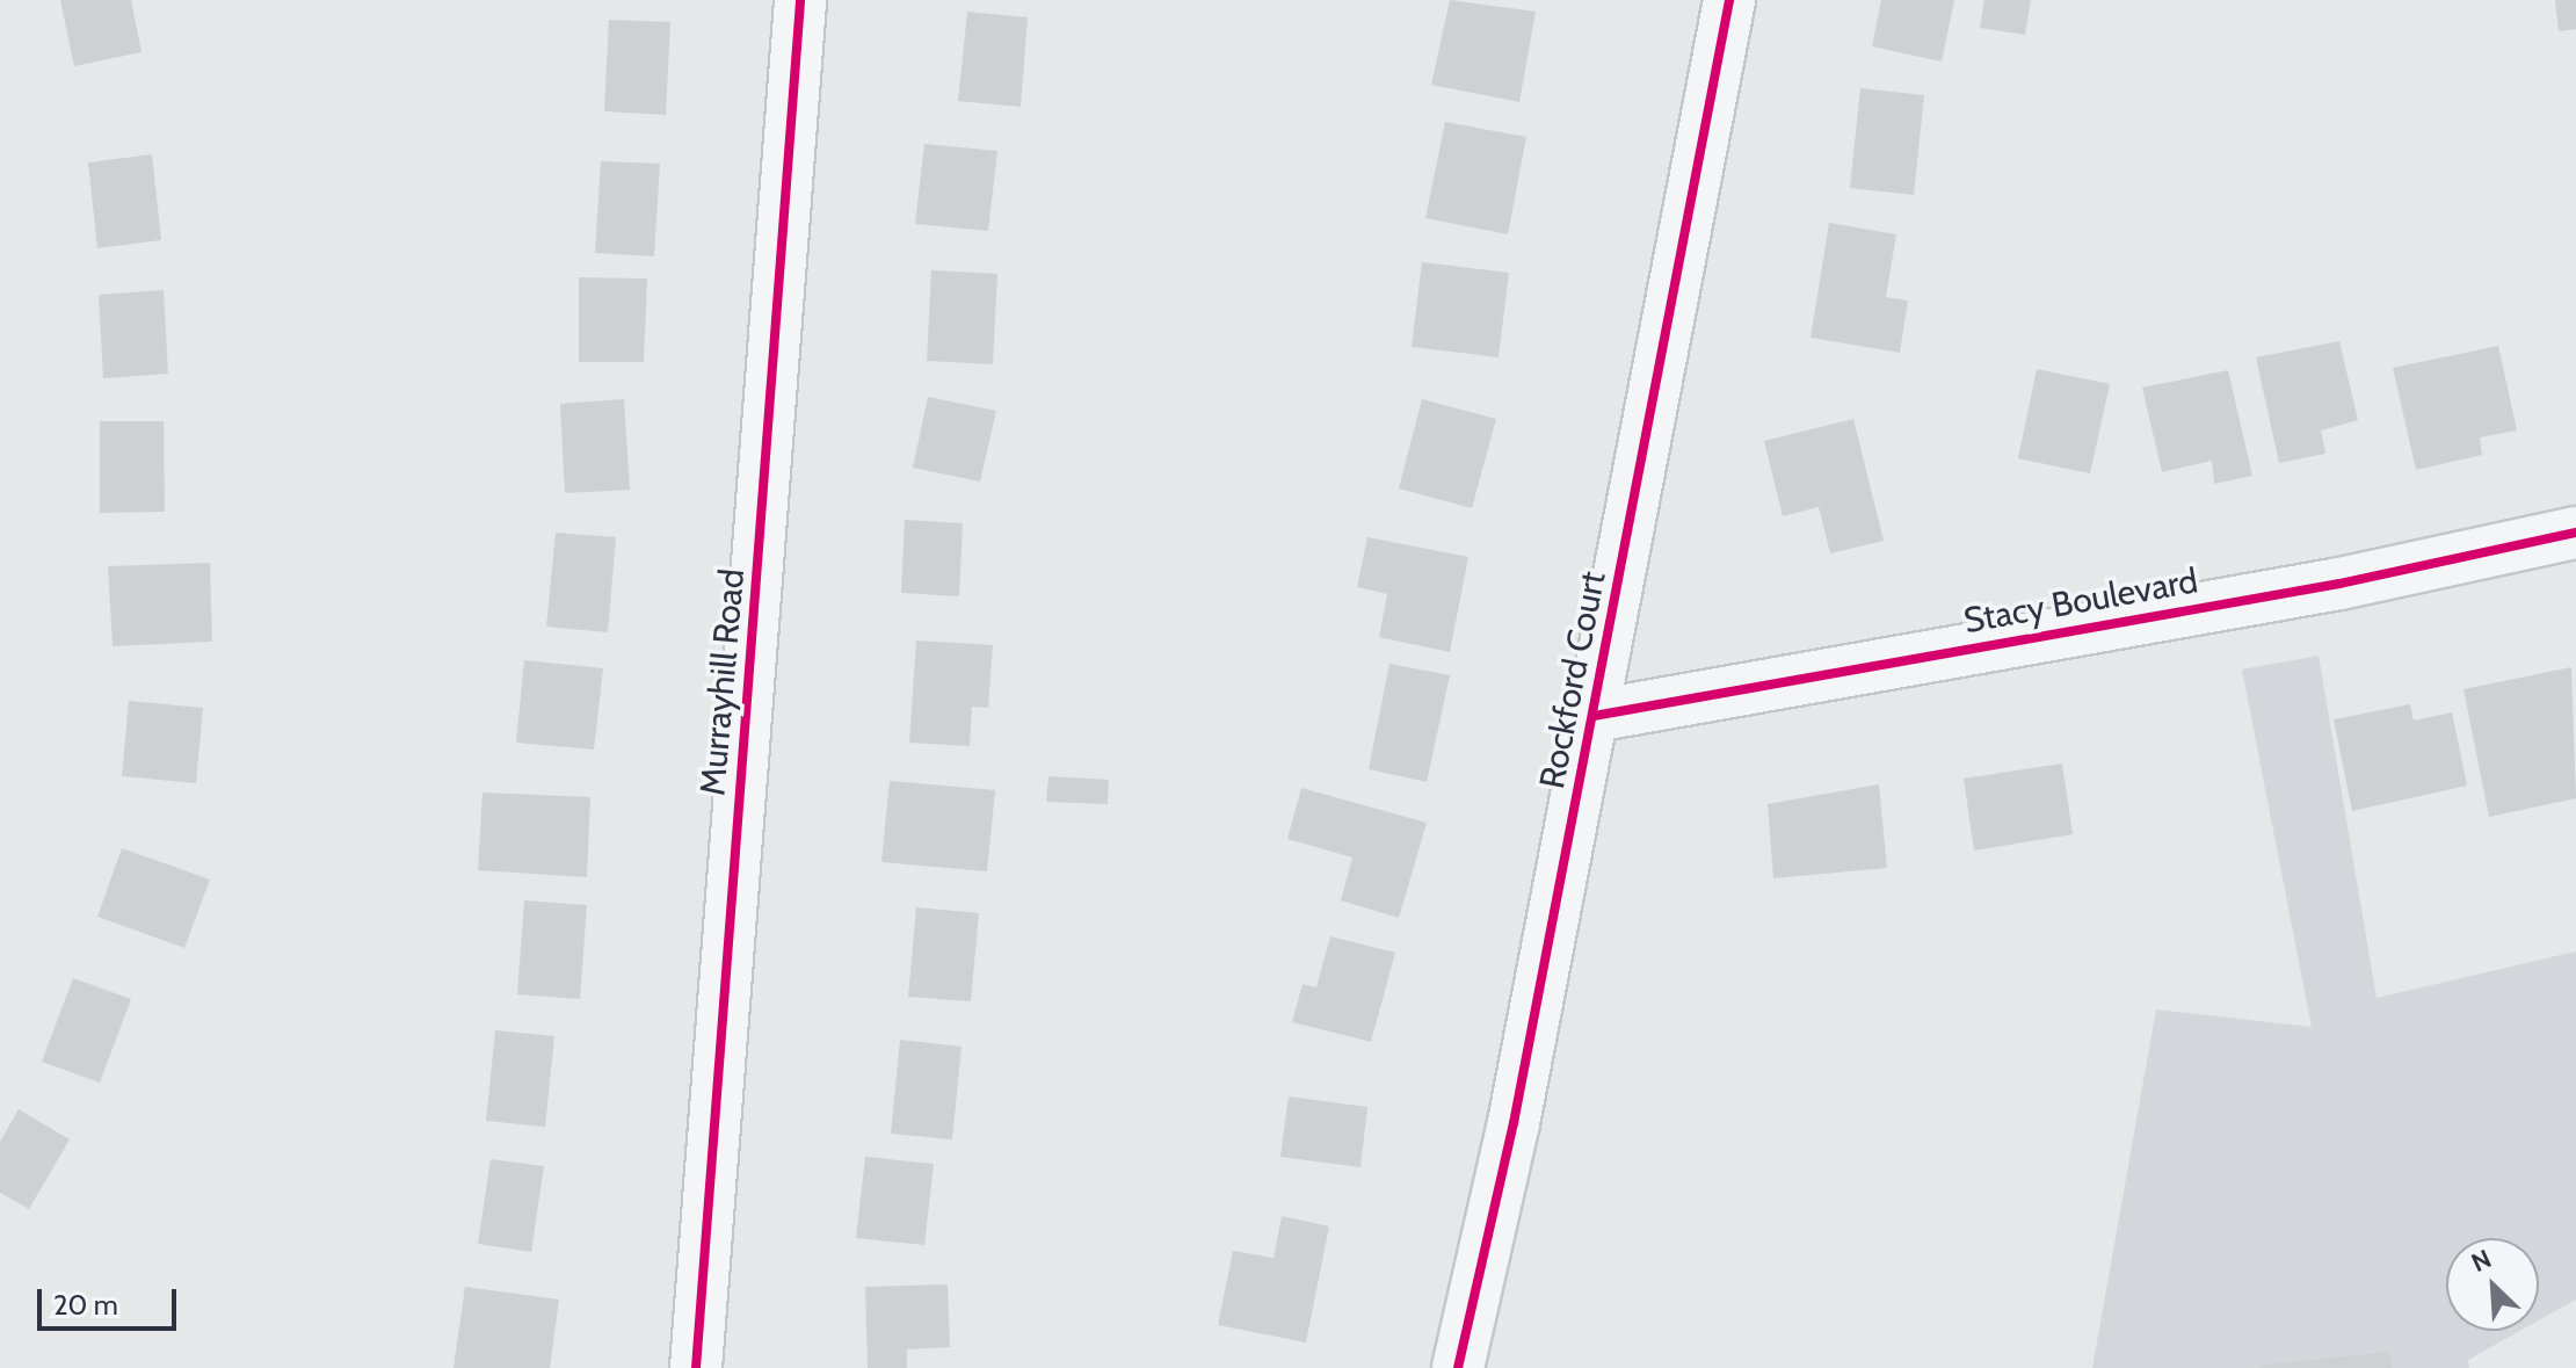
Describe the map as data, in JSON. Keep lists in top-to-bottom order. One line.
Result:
{"streets":{"street":["Stacy Boulevard","Rockford Court","Murrayhill Road"]},"crossings":[["Stacy Boulevard","Rockford Court"]],"scale_bar":"20 m","north":"top left"}
